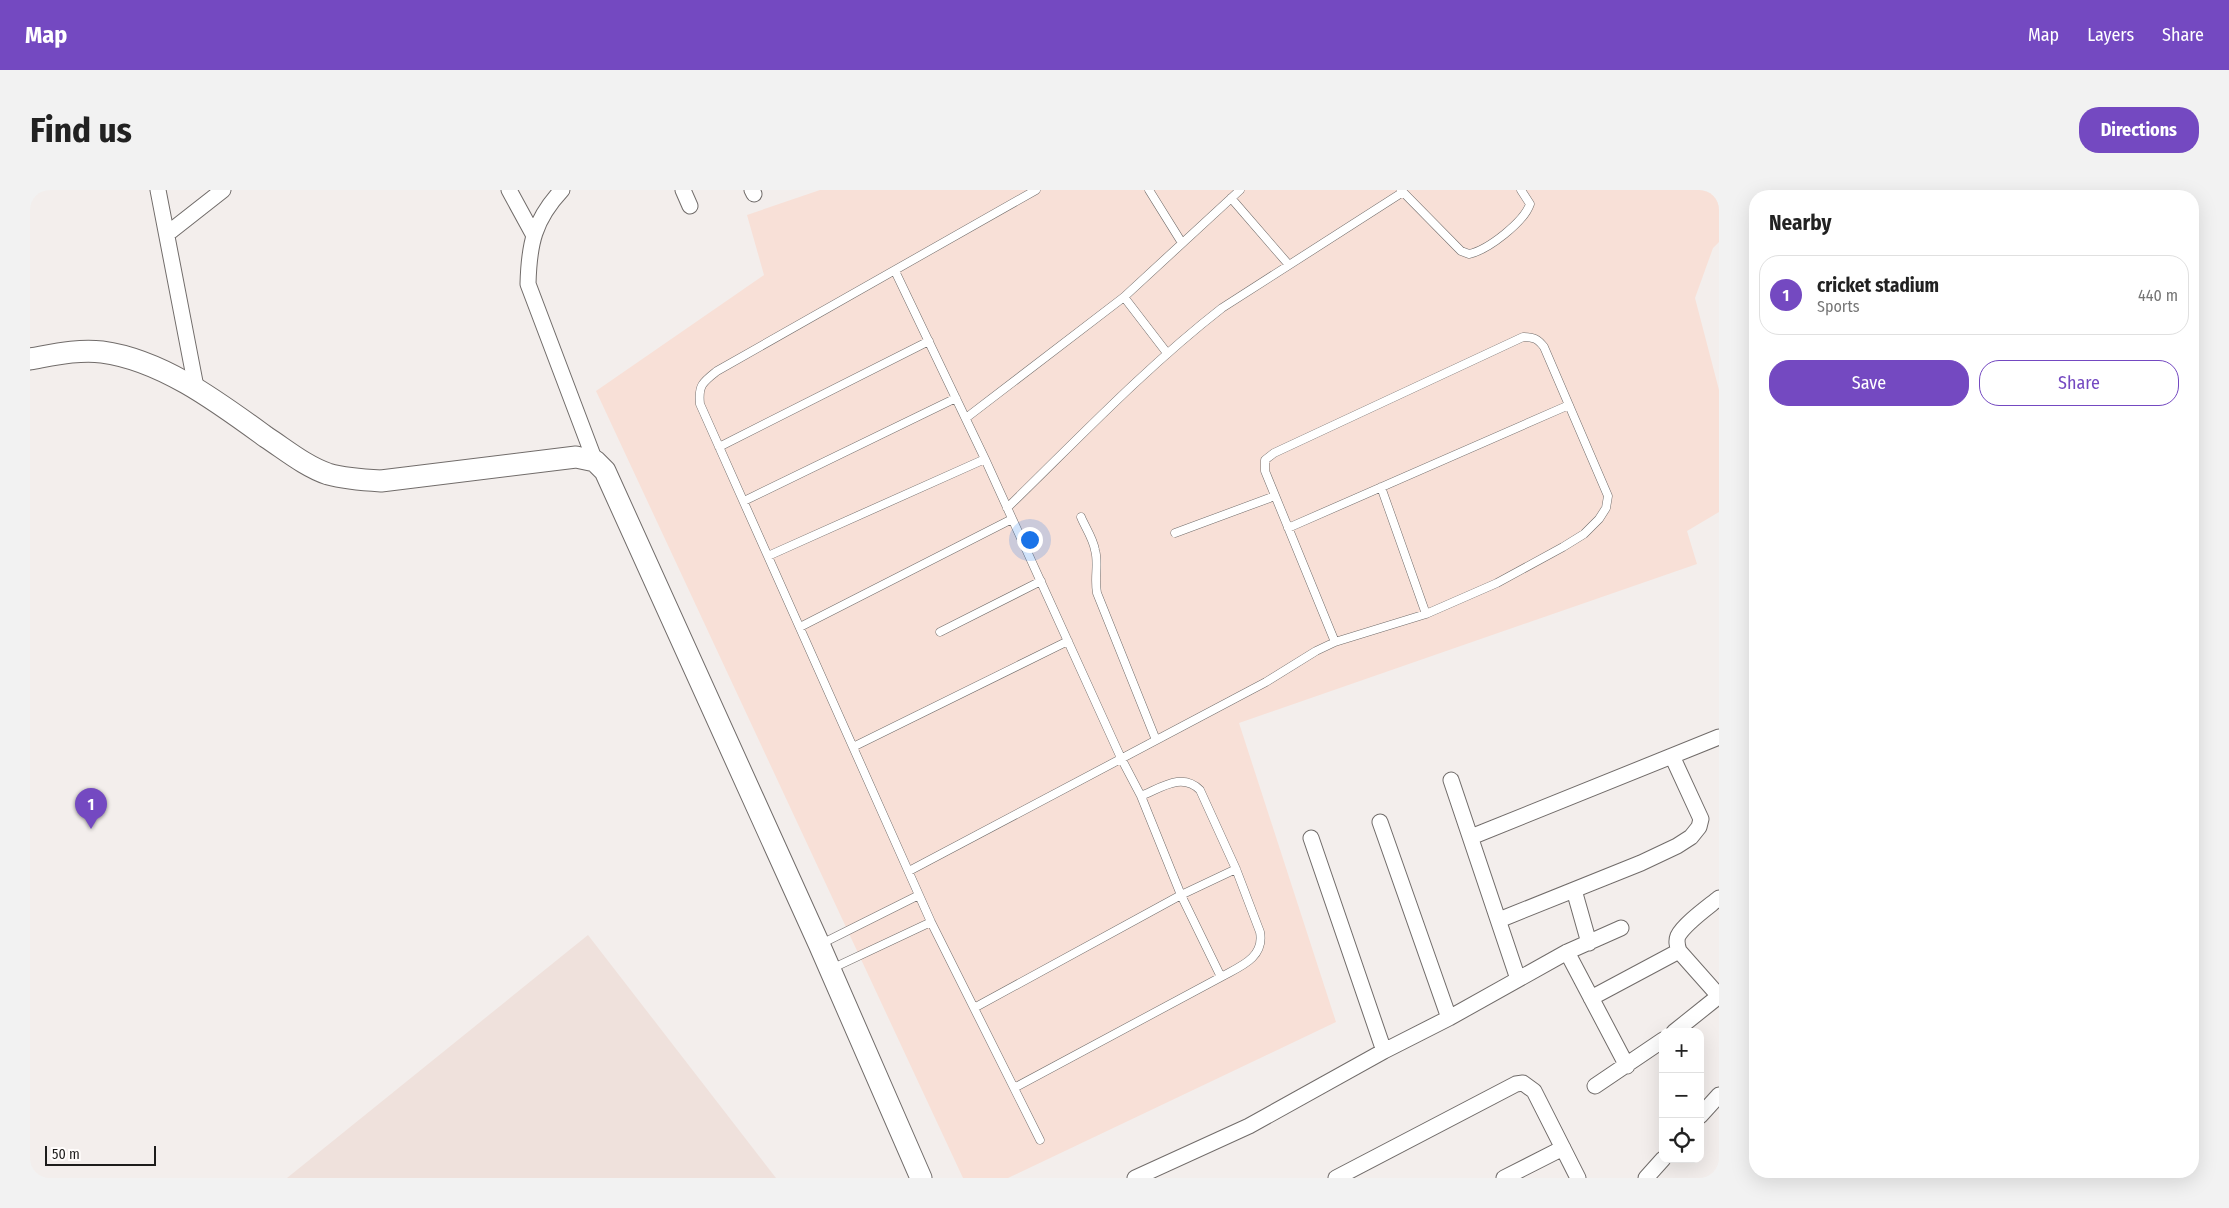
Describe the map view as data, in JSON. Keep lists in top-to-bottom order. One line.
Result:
{"scale_bar":"50 m","page":{"header":"Map","nav":["Map","Layers","Share"],"buttons":["Directions",["Save","Share"]],"title":"Find us","heading":"Nearby","list":[{"mark":"1","name":"cricket stadium","note":"Sports","value":"440 m"}],"pins":"1","map_buttons":["+","−"],"scale":"50 m"}}
